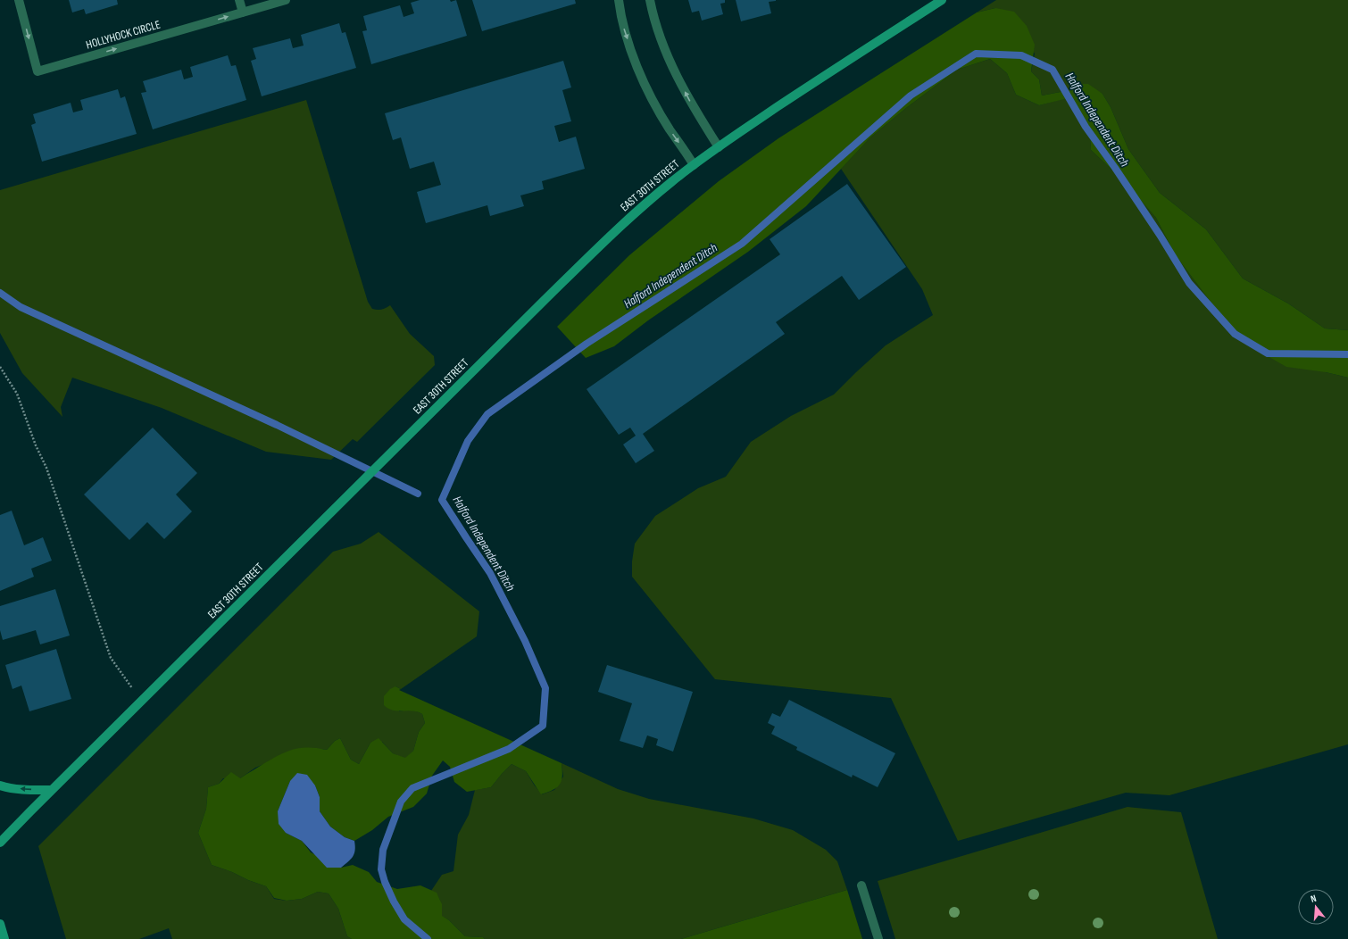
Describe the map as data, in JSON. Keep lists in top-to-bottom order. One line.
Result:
{"streets":{"main road":["EAST 30TH STREET"],"street":["HOLLYHOCK CIRCLE"]},"water":["Halford Independent Ditch"],"north":"top"}
